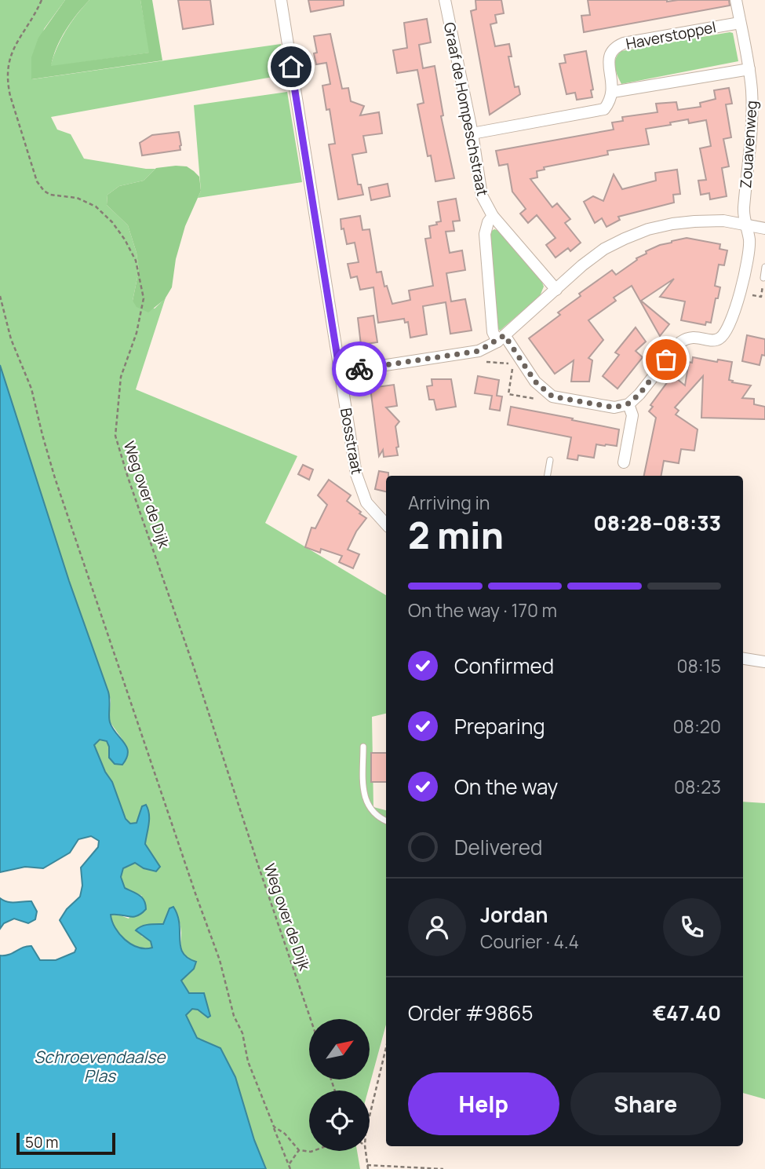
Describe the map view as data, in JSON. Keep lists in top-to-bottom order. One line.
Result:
{"streets":{"street":["Haverstoppel","Graaf de Hompeschstraat","Zouavenweg","Bosstraat"],"path":["Weg over de Dijk"]},"crossings":[["Haverstoppel","Zouavenweg"]],"water":["Schroevendaalse Plas"],"scale_bar":"50 m","north":"top right","page":{"heading":["2 min","Arriving in","08:28–08:33"],"panel":["Jordan","Courier · 4.4","Order #9865","€47.40"],"bar":"On the way · 170 m","list":[["Confirmed","08:15"],["Preparing","08:20"],["On the way","08:23"],"Delivered"],"buttons":["Help","Share"],"scale":"50 m"}}
